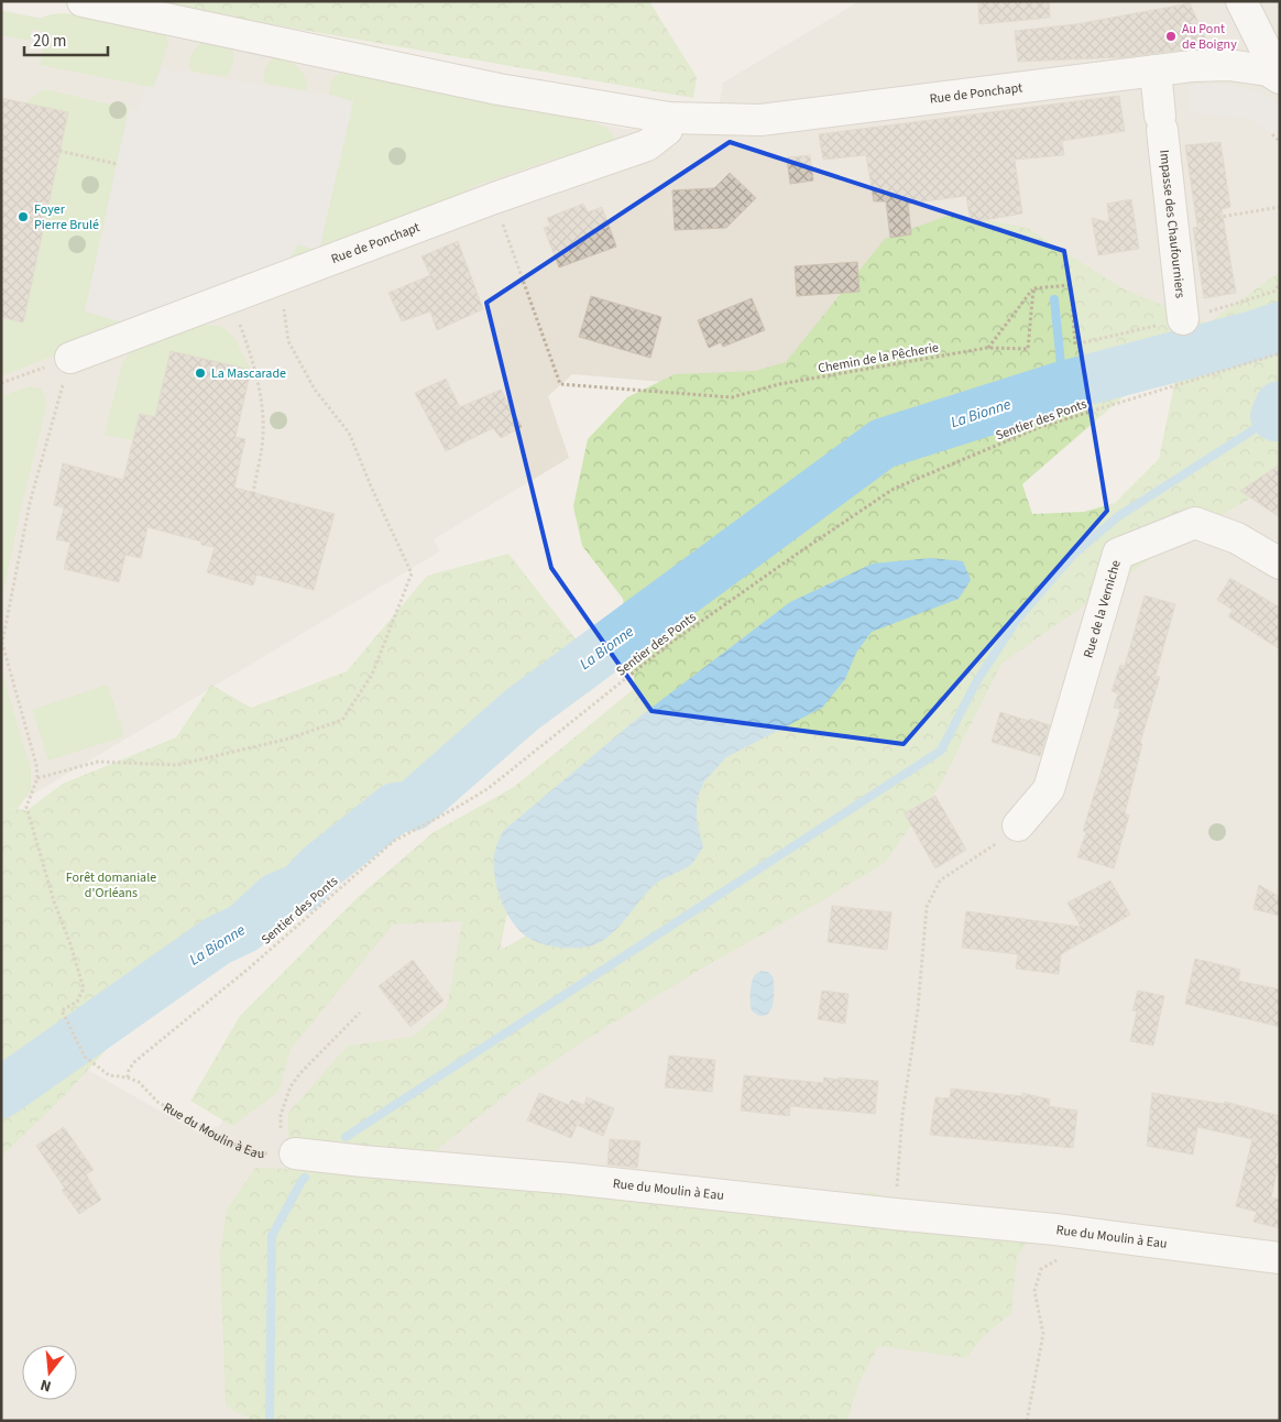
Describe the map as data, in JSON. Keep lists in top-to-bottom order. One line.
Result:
{"streets":{"street":["Rue de Ponchapt","Impasse des Chaufourniers","Rue de la Verniche","Rue du Moulin à Eau"],"path":["Chemin de la Pêcherie","Sentier des Ponts"]},"crossings":[["Rue de Ponchapt","Impasse des Chaufourniers"],["Rue de Ponchapt","Chemin de la Pêcherie"],["Sentier des Ponts","Rue du Moulin à Eau"]],"water":["La Bionne"],"parks":["Forêt domaniale d'Orléans"],"places":["Au Pont de Boigny","Foyer Pierre Brulé","La Mascarade"],"scale_bar":"20 m","north":"bottom"}
